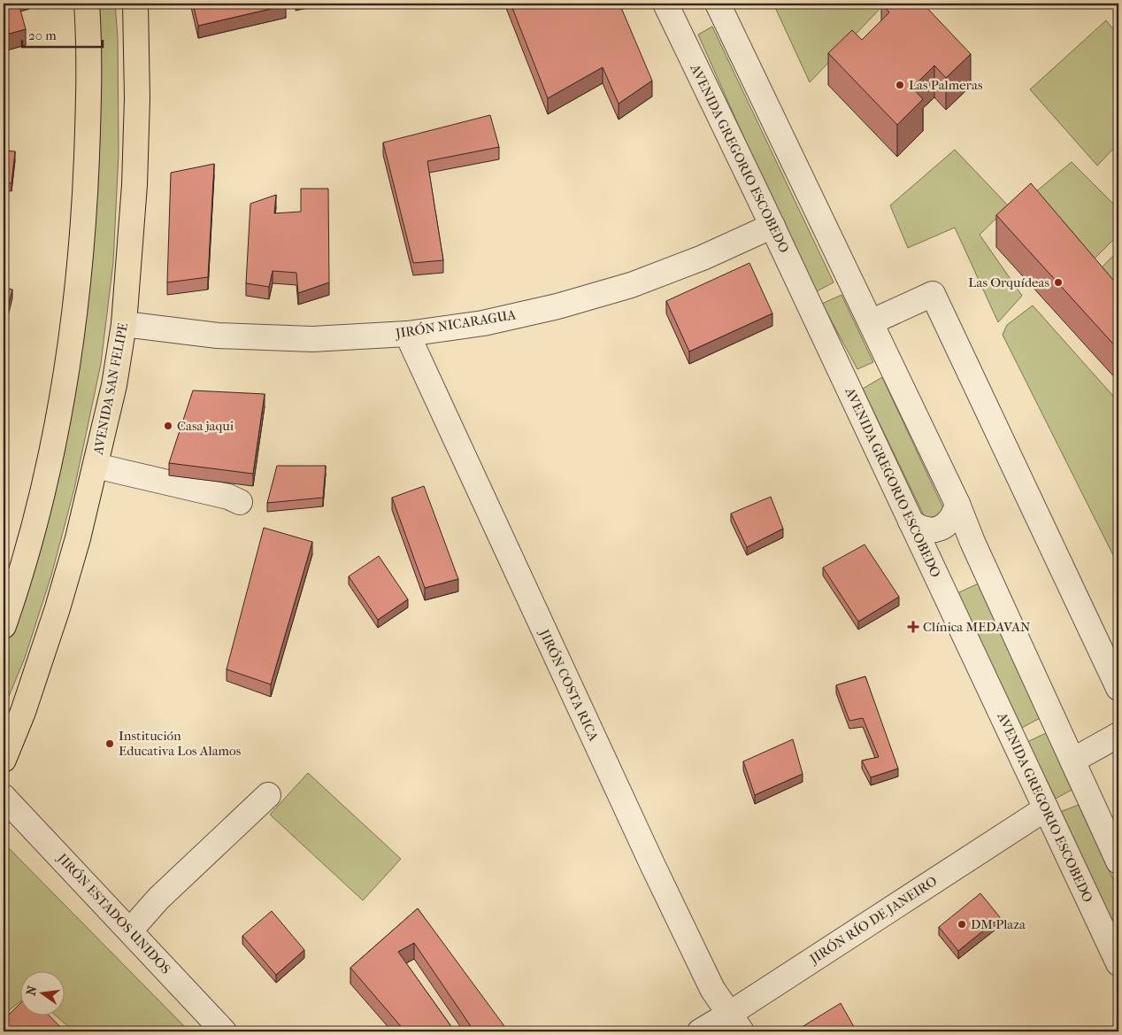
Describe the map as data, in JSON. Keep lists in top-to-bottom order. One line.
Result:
{"streets":{"main road":["AVENIDA SAN FELIPE"],"street":["AVENIDA GREGORIO ESCOBEDO","JIRÓN NICARAGUA","JIRÓN COSTA RICA","JIRÓN ESTADOS UNIDOS","JIRÓN RÍO DE JANEIRO"]},"crossings":[["AVENIDA GREGORIO ESCOBEDO","JIRÓN NICARAGUA"],["AVENIDA GREGORIO ESCOBEDO","JIRÓN RÍO DE JANEIRO"],["JIRÓN NICARAGUA","AVENIDA SAN FELIPE"],["JIRÓN NICARAGUA","JIRÓN COSTA RICA"],["JIRÓN COSTA RICA","JIRÓN RÍO DE JANEIRO"]],"places":{"other":["Las Palmeras","Las Orquídeas","Casa jaqui","Institución Educativa Los Alamos","DM Plaza"],"health":["Clínica MEDAVAN"]},"scale_bar":"20 m","north":"left"}
